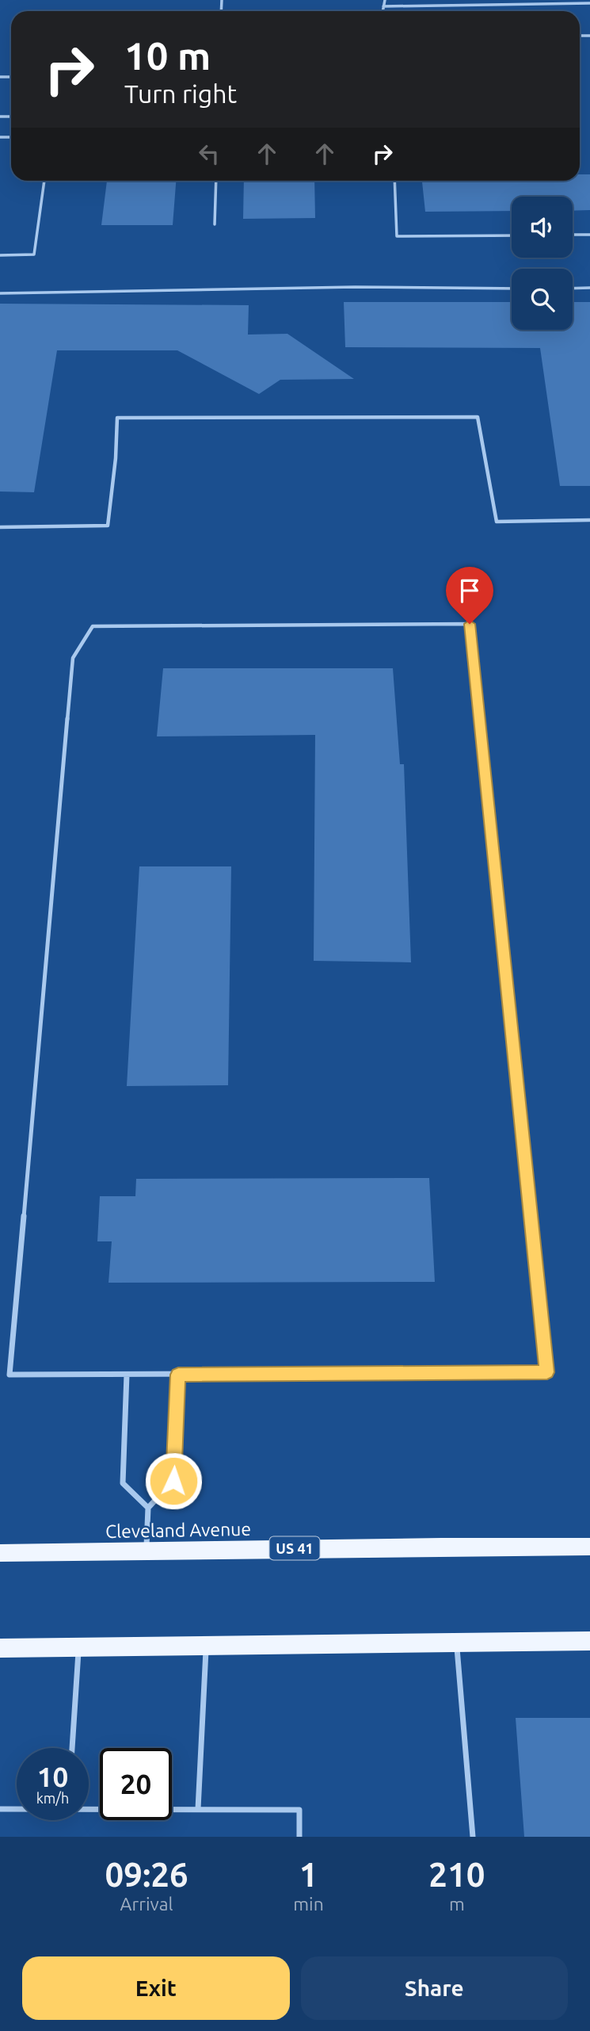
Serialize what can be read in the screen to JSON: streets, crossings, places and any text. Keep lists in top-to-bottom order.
{
  "streets": {
    "main road": ["Cleveland Avenue", "US 41"]
  },
  "page": {
    "turn": ["10 m", "Turn right"],
    "speed": "10 km/h",
    "limit": "20",
    "eta": [
      "09:26",
      "Arrival",
      "1",
      "min",
      "210",
      "m"
    ],
    "buttons": ["Exit", "Share"]
  }
}
